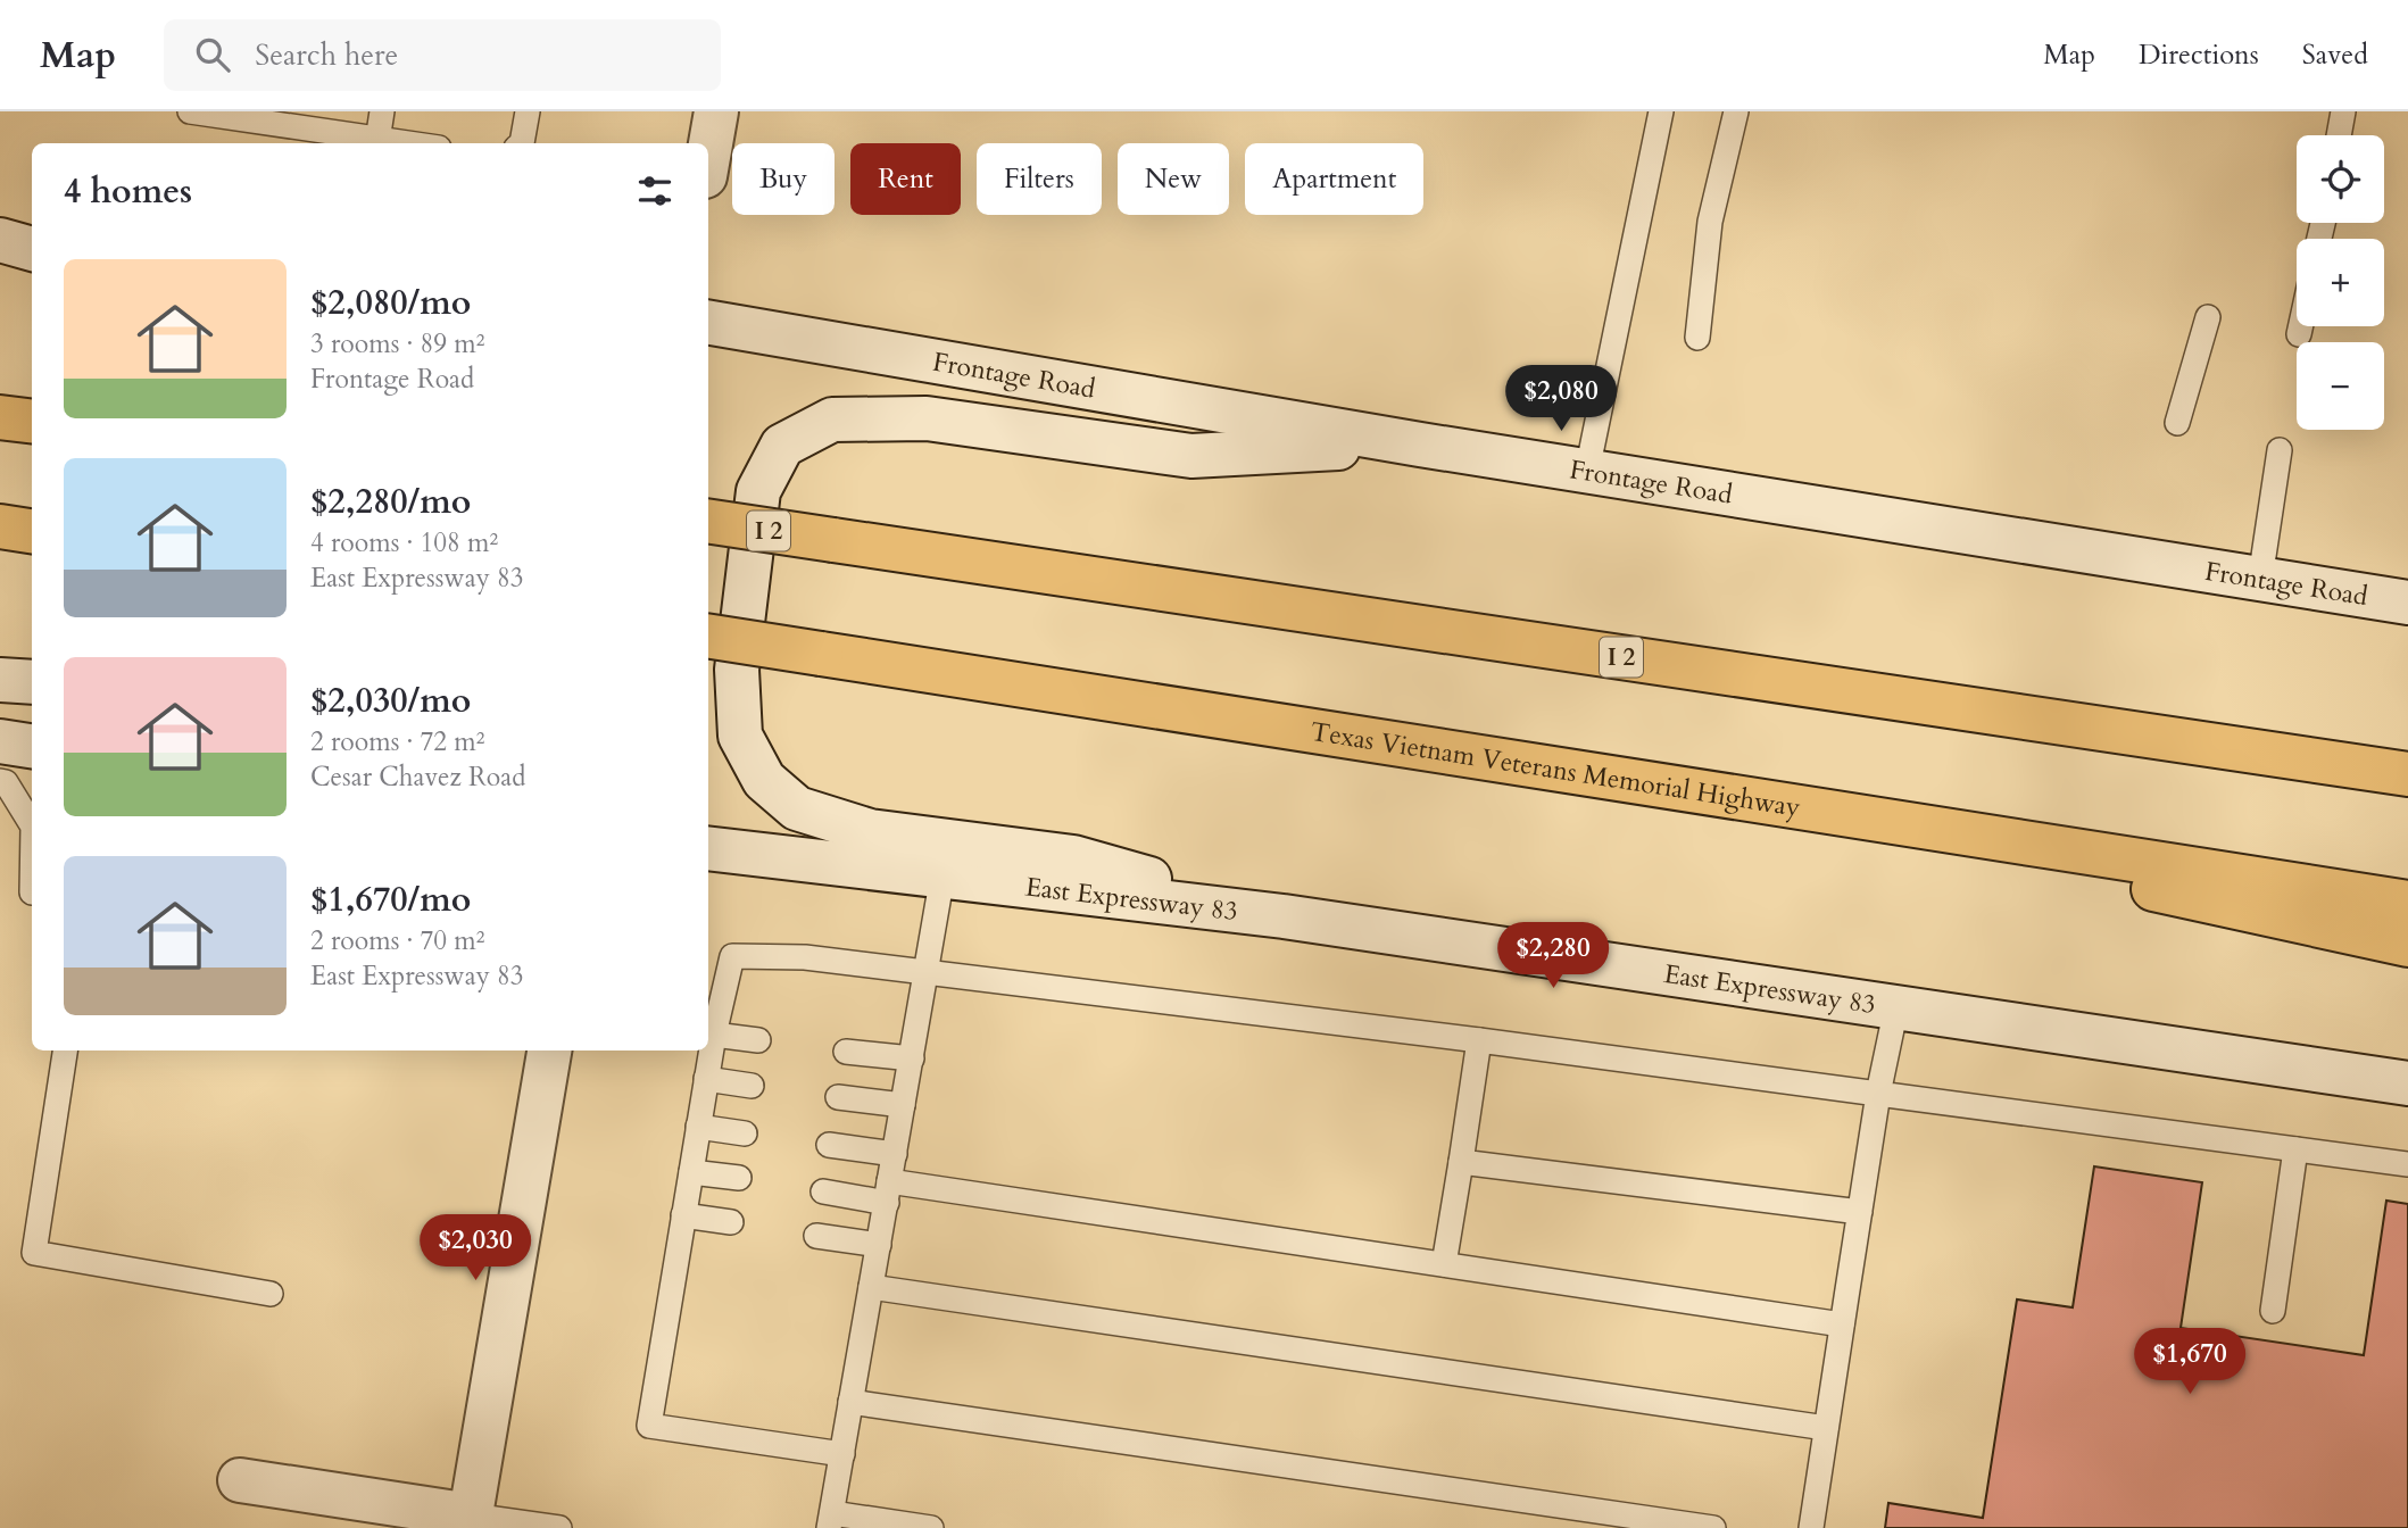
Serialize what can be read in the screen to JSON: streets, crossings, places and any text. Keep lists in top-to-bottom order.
{
  "streets": {
    "highway": ["I 2", "Texas Vietnam Veterans Memorial Highway"],
    "main road": ["Frontage Road", "East Expressway 83"]
  },
  "page": {
    "header": "Map",
    "search": "Search here",
    "nav": ["Map", "Directions", "Saved"],
    "map_buttons": ["+", "−"],
    "chip": [
      "Buy",
      "Rent",
      "Filters",
      "New",
      "Apartment"
    ],
    "heading": "4 homes",
    "list": [
      {
        "name": "$2,080/mo",
        "note": "3 rooms · 89 m² · Frontage Road"
      },
      {
        "name": "$2,280/mo",
        "note": "4 rooms · 108 m² · East Expressway 83"
      },
      {
        "name": "$2,030/mo",
        "note": "2 rooms · 72 m² · Cesar Chavez Road"
      },
      {
        "name": "$1,670/mo",
        "note": "2 rooms · 70 m² · East Expressway 83"
      }
    ],
    "price": [
      "$2,080",
      "$2,280",
      "$2,030",
      "$1,670"
    ]
  }
}
